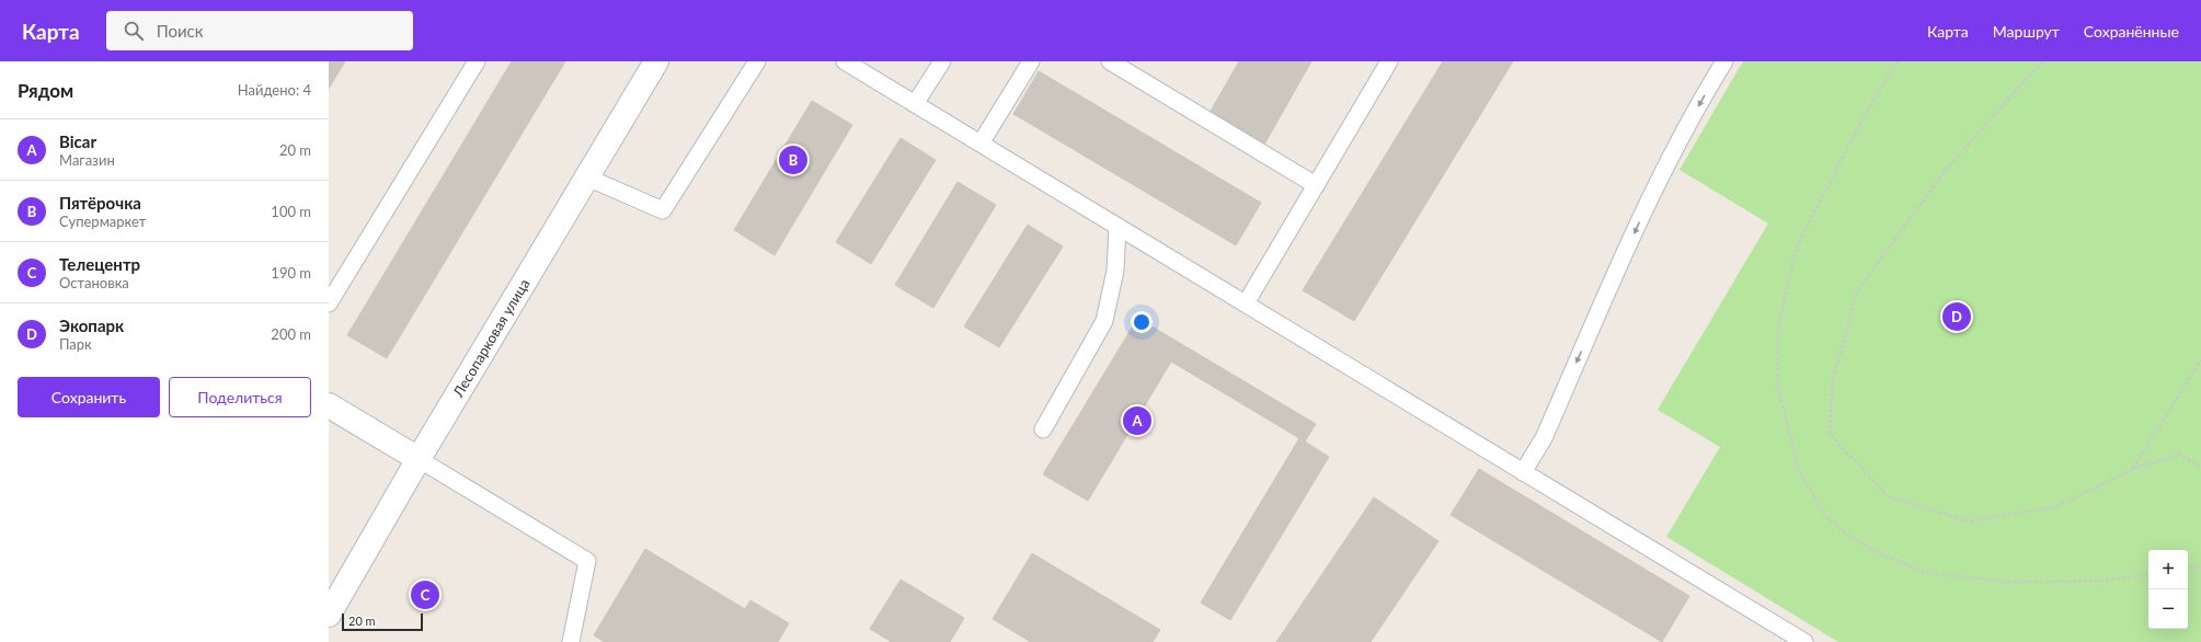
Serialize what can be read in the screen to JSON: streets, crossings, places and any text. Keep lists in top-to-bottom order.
{
  "streets": {
    "main road": ["Лесопарковая улица"]
  },
  "scale_bar": "20 m",
  "page": {
    "header": "Карта",
    "search": "Поиск",
    "nav": ["Карта", "Маршрут", "Сохранённые"],
    "heading": ["Рядом", "Найдено: 4"],
    "list": [
      {
        "mark": "A",
        "name": "Bicar",
        "note": "Магазин",
        "value": "20 m"
      },
      {
        "mark": "B",
        "name": "Пятёрочка",
        "note": "Супермаркет",
        "value": "100 m"
      },
      {
        "mark": "C",
        "name": "Телецентр",
        "note": "Остановка",
        "value": "190 m"
      },
      {
        "mark": "D",
        "name": "Экопарк",
        "note": "Парк",
        "value": "200 m"
      }
    ],
    "pins": [
      "B",
      "D",
      "A",
      "C"
    ],
    "buttons": ["Сохранить", "Поделиться"],
    "map_buttons": ["+", "−"],
    "scale": "20 m"
  }
}
